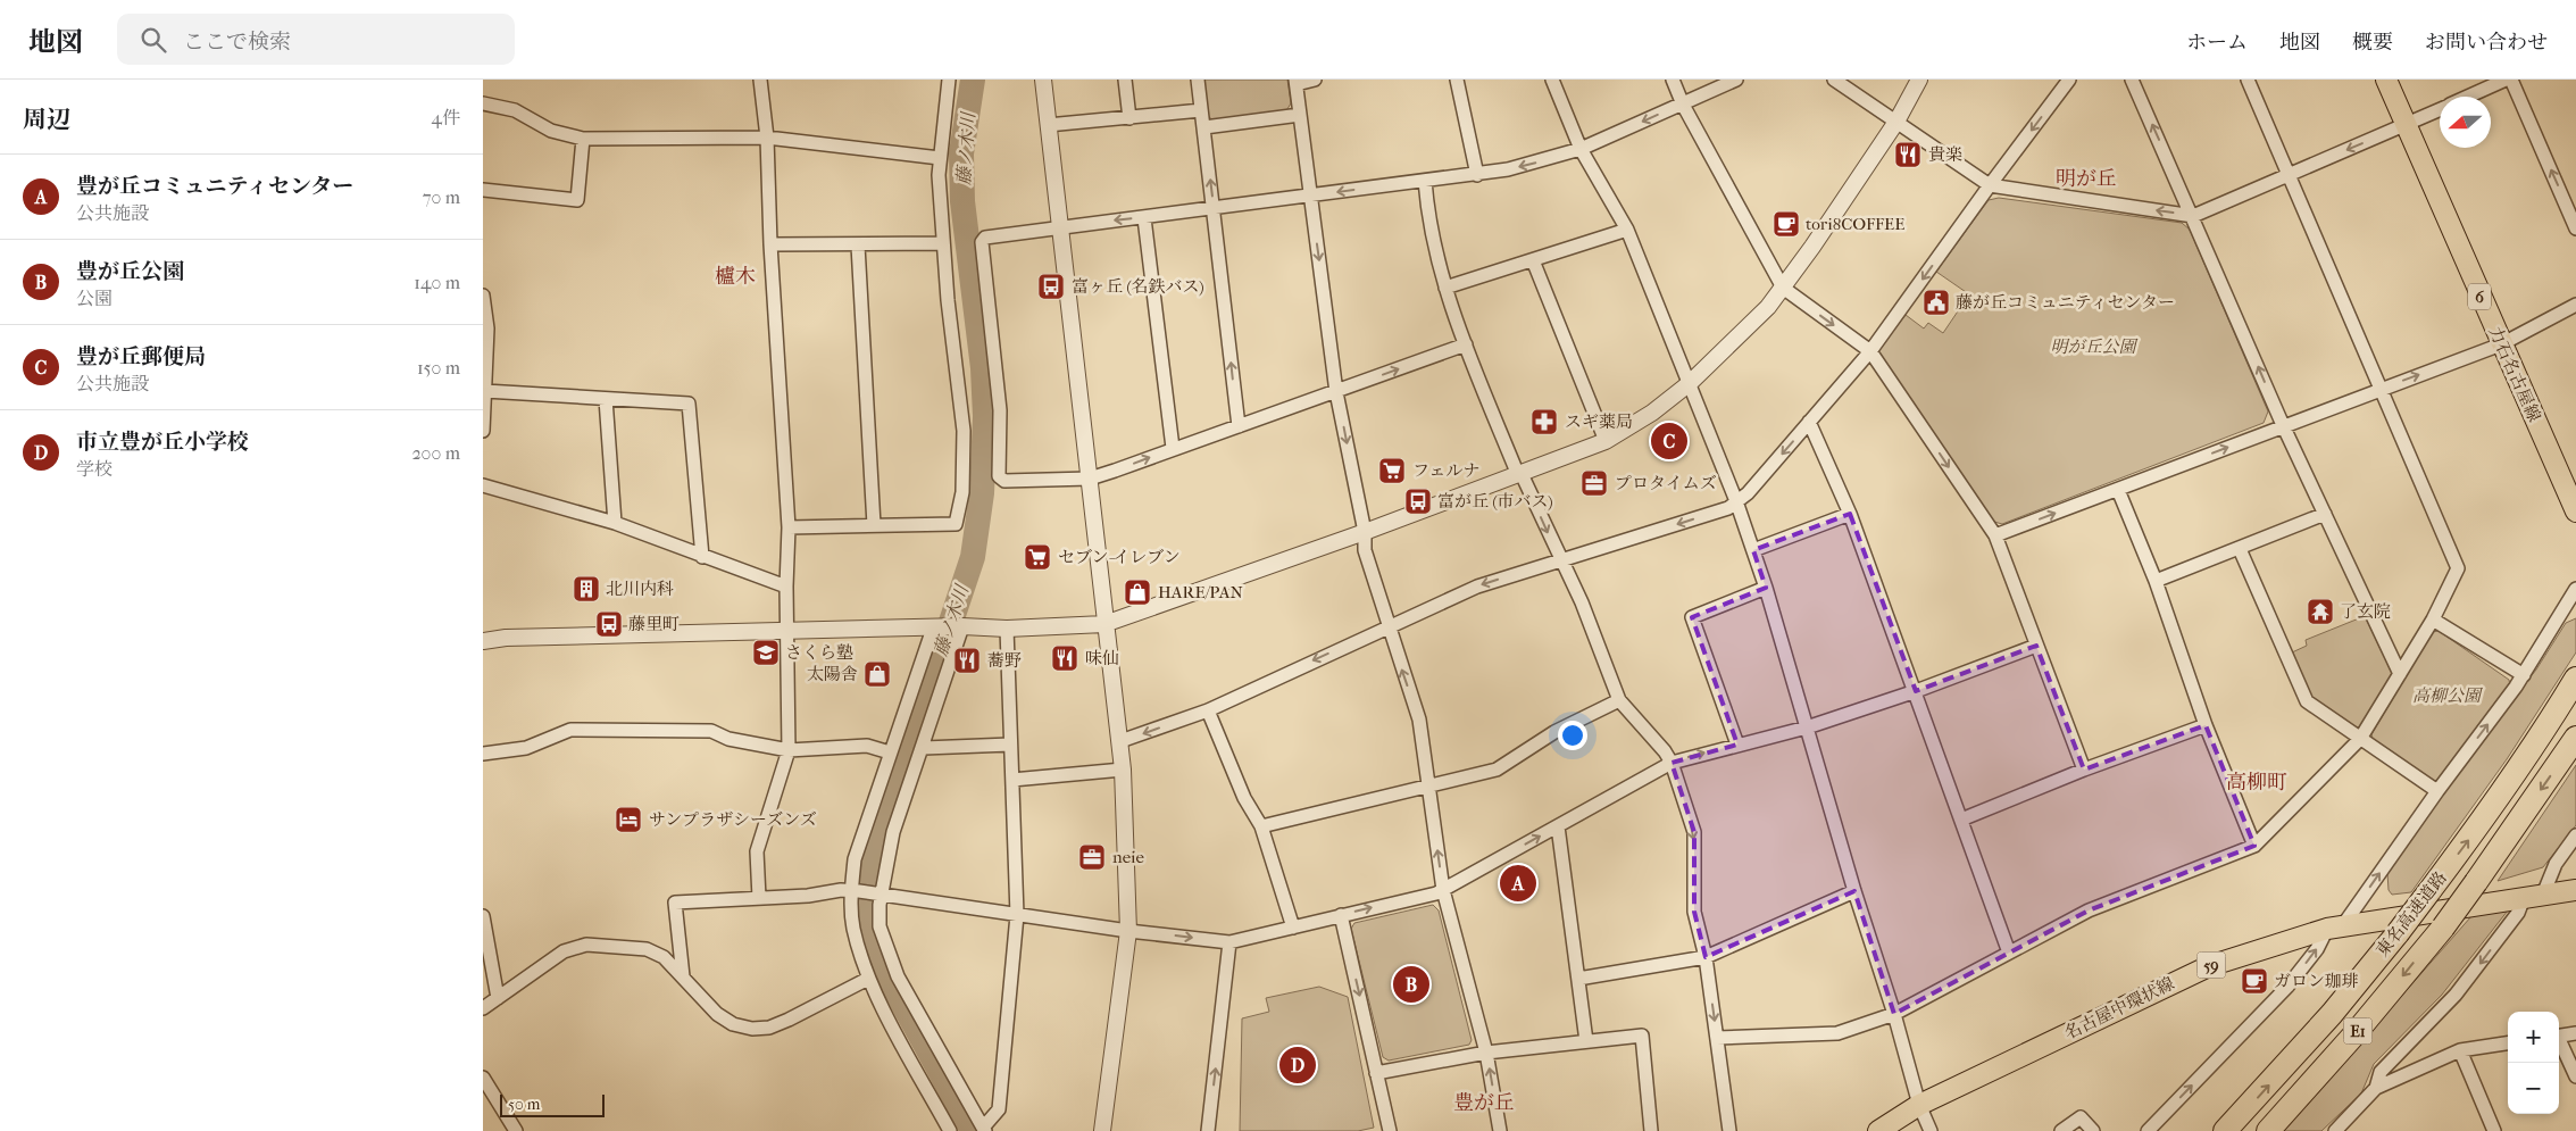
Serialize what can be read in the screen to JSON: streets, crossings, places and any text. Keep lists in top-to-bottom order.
{
  "streets": {
    "highway": ["東名高速道路", "E1"],
    "main road": [
      "6",
      "力石名古屋線",
      "59",
      "名古屋中環状線"
    ]
  },
  "districts": [
    "明が丘",
    "櫨木",
    "高柳町",
    "豊が丘"
  ],
  "water": ["藤ノ木川"],
  "parks": ["明が丘公園", "高柳公園"],
  "places": {
    "restaurant": ["貴楽", "味仙", "蕎野"],
    "cafe": ["tori8COFFEE", "ガロン珈琲"],
    "bus stop": ["富ヶ丘 (名鉄バス)", "富が丘 (市バス)", "藤里町"],
    "public building": ["藤が丘コミュニティセンター"],
    "pharmacy": ["スギ薬局"],
    "supermarket": ["フェルナ", "セブン-イレブン"],
    "office": ["プロタイムズ", "neie"],
    "building": ["北川内科"],
    "shop": ["HARE/PAN", "太陽舎"],
    "temple": ["了玄院"],
    "school or university": ["さくら塾"],
    "hotel": ["サンプラザシーズンズ"]
  },
  "scale_bar": "50 m",
  "north": "left",
  "page": {
    "header": "地図",
    "search": "ここで検索",
    "nav": [
      "ホーム",
      "地図",
      "概要",
      "お問い合わせ"
    ],
    "heading": ["周辺", "4件"],
    "list": [
      {
        "mark": "A",
        "name": "豊が丘コミュニティセンター",
        "note": "公共施設",
        "value": "70 m"
      },
      {
        "mark": "B",
        "name": "豊が丘公園",
        "note": "公園",
        "value": "140 m"
      },
      {
        "mark": "C",
        "name": "豊が丘郵便局",
        "note": "公共施設",
        "value": "150 m"
      },
      {
        "mark": "D",
        "name": "市立豊が丘小学校",
        "note": "学校",
        "value": "200 m"
      }
    ],
    "pins": [
      "C",
      "A",
      "B",
      "D"
    ],
    "map_buttons": ["+", "−"],
    "scale": "50 m"
  }
}
